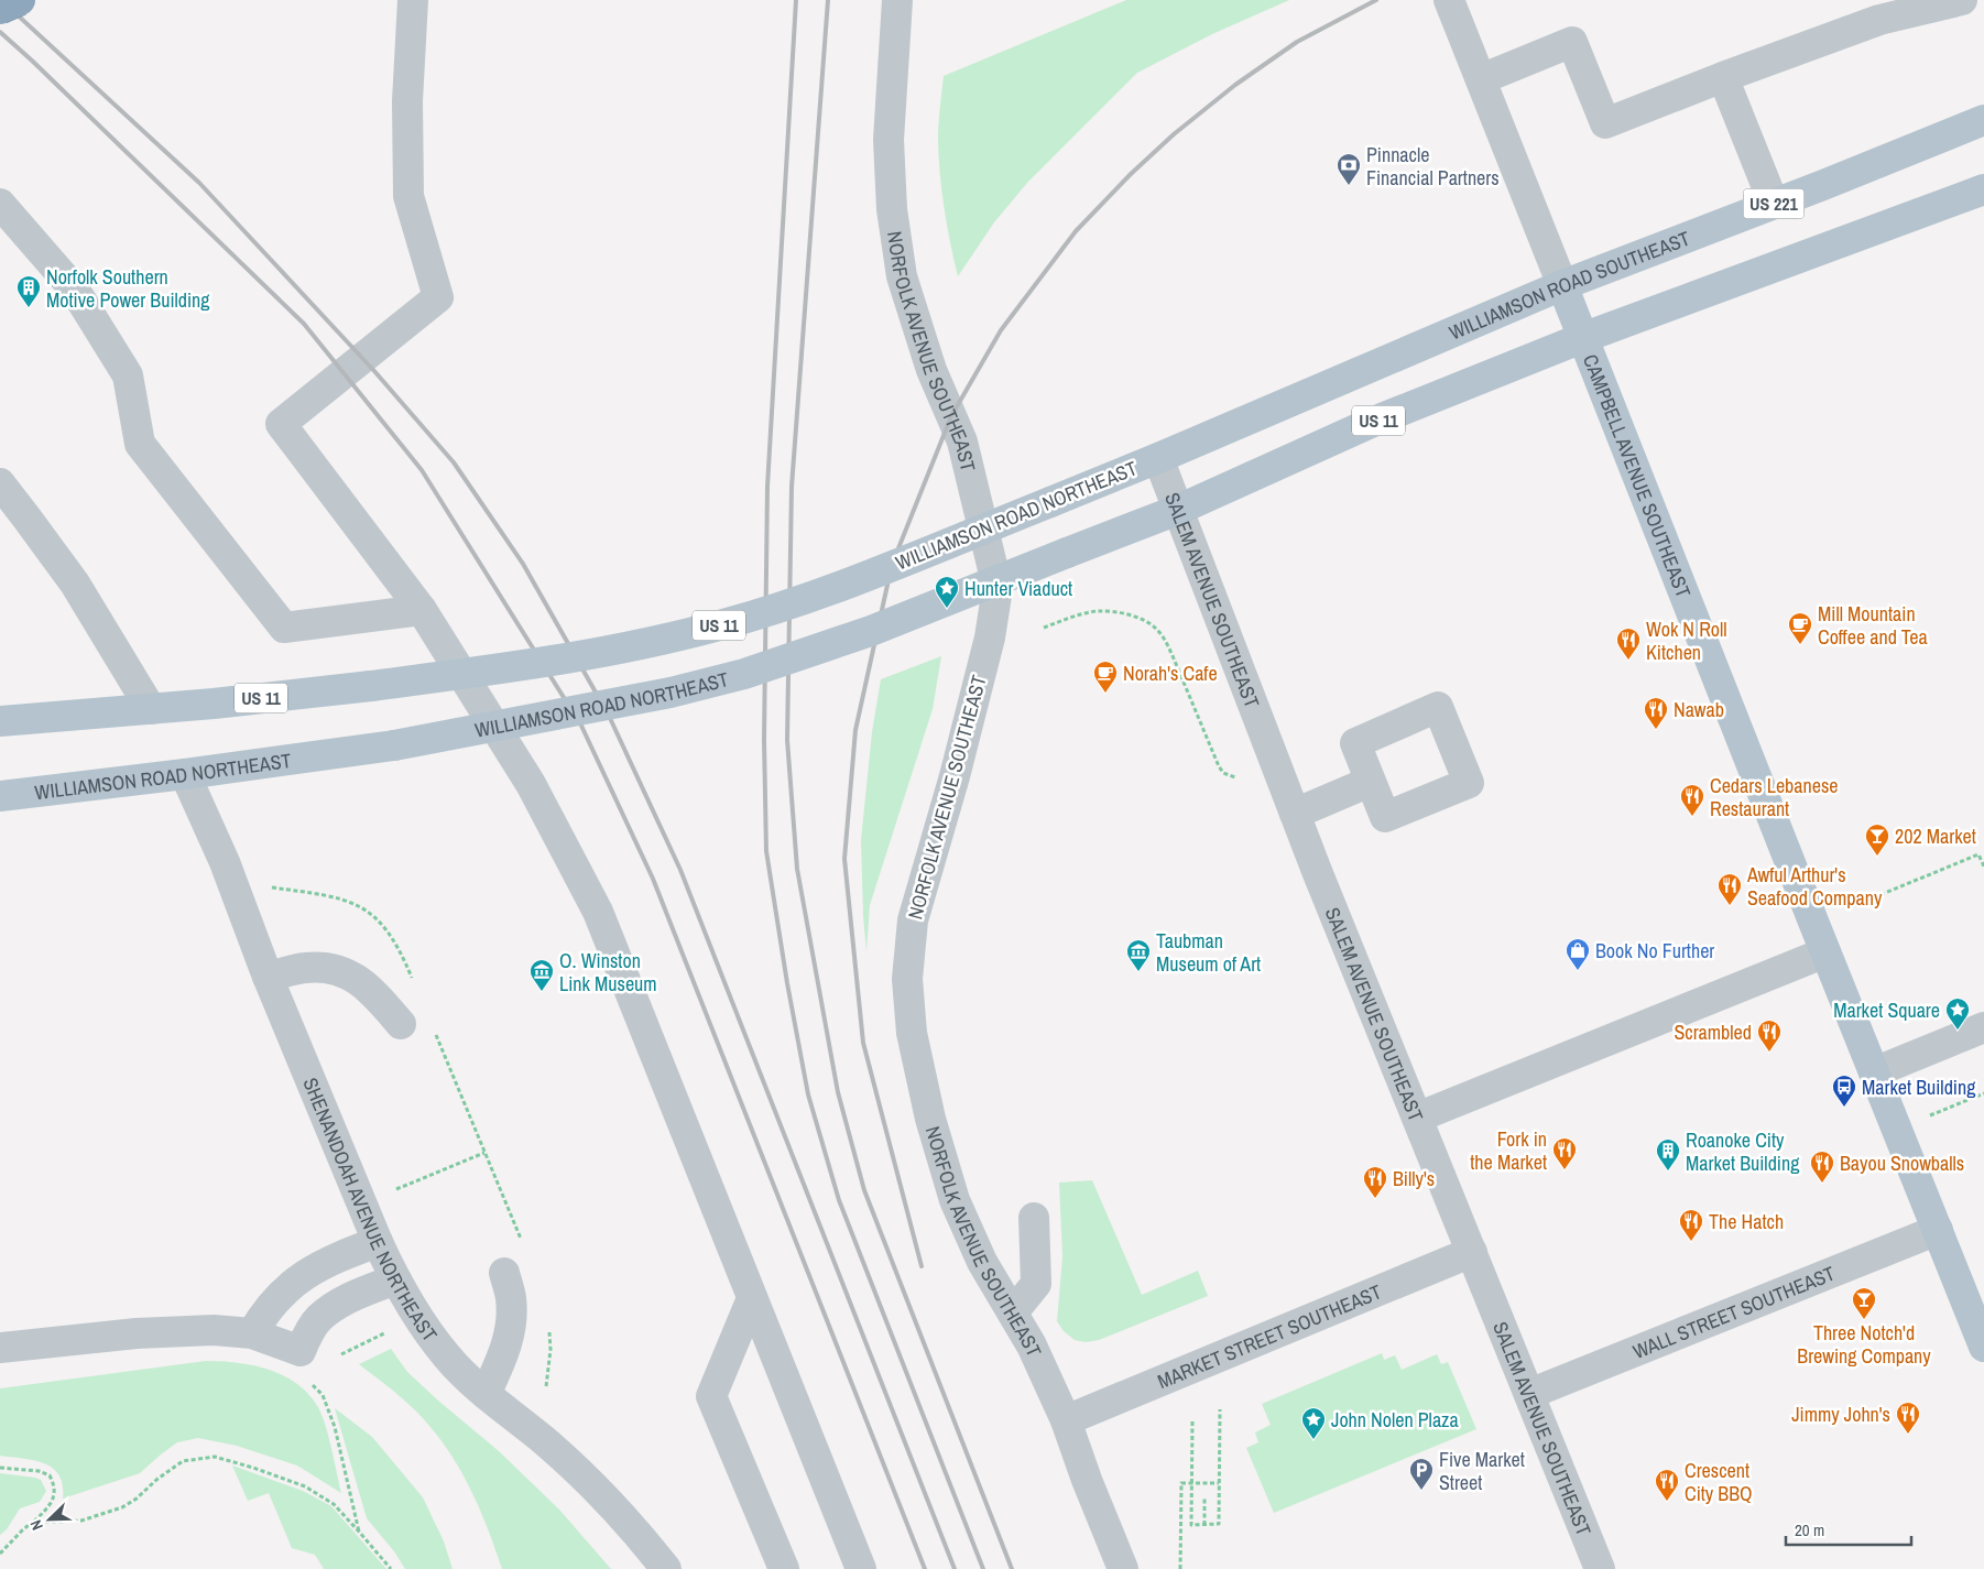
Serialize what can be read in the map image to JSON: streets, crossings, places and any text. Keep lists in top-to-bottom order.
{
  "streets": {
    "main road": [
      "US 221",
      "WILLIAMSON ROAD SOUTHEAST",
      "US 11",
      "CAMPBELL AVENUE SOUTHEAST",
      "WILLIAMSON ROAD NORTHEAST"
    ],
    "street": [
      "NORFOLK AVENUE SOUTHEAST",
      "SALEM AVENUE SOUTHEAST",
      "SHENANDOAH AVENUE NORTHEAST",
      "WALL STREET SOUTHEAST",
      "MARKET STREET SOUTHEAST"
    ]
  },
  "crossings": [
    ["WILLIAMSON ROAD SOUTHEAST", "CAMPBELL AVENUE SOUTHEAST"],
    ["WILLIAMSON ROAD SOUTHEAST", "WILLIAMSON ROAD NORTHEAST"],
    ["WILLIAMSON ROAD SOUTHEAST", "SALEM AVENUE SOUTHEAST"],
    ["NORFOLK AVENUE SOUTHEAST", "MARKET STREET SOUTHEAST"],
    ["US 11", "CAMPBELL AVENUE SOUTHEAST"],
    ["US 11", "WILLIAMSON ROAD NORTHEAST"],
    ["US 11", "SALEM AVENUE SOUTHEAST"],
    ["CAMPBELL AVENUE SOUTHEAST", "WALL STREET SOUTHEAST"],
    ["WILLIAMSON ROAD NORTHEAST", "SALEM AVENUE SOUTHEAST"],
    ["WILLIAMSON ROAD NORTHEAST", "SHENANDOAH AVENUE NORTHEAST"],
    ["SALEM AVENUE SOUTHEAST", "WALL STREET SOUTHEAST"],
    ["SALEM AVENUE SOUTHEAST", "MARKET STREET SOUTHEAST"]
  ],
  "places": {
    "bank": ["Pinnacle Financial Partners"],
    "building": ["Norfolk Southern Motive Power Building", "Roanoke City Market Building"],
    "place": ["Hunter Viaduct", "Market Square", "John Nolen Plaza"],
    "cafe": ["Mill Mountain Coffee and Tea", "Norah's Cafe"],
    "restaurant": [
      "Wok N Roll Kitchen",
      "Nawab",
      "Cedars Lebanese Restaurant",
      "Awful Arthur's Seafood Company",
      "Scrambled",
      "Fork in the Market",
      "Bayou Snowballs",
      "Billy's",
      "The Hatch",
      "Jimmy John's",
      "Crescent City BBQ"
    ],
    "bar": ["202 Market", "Three Notch'd Brewing Company"],
    "shop": ["Book No Further"],
    "museum": ["Taubman Museum of Art", "O. Winston Link Museum"],
    "bus stop": ["Market Building"],
    "parking": ["Five Market Street"]
  },
  "scale_bar": "20 m",
  "north": "bottom left"
}
